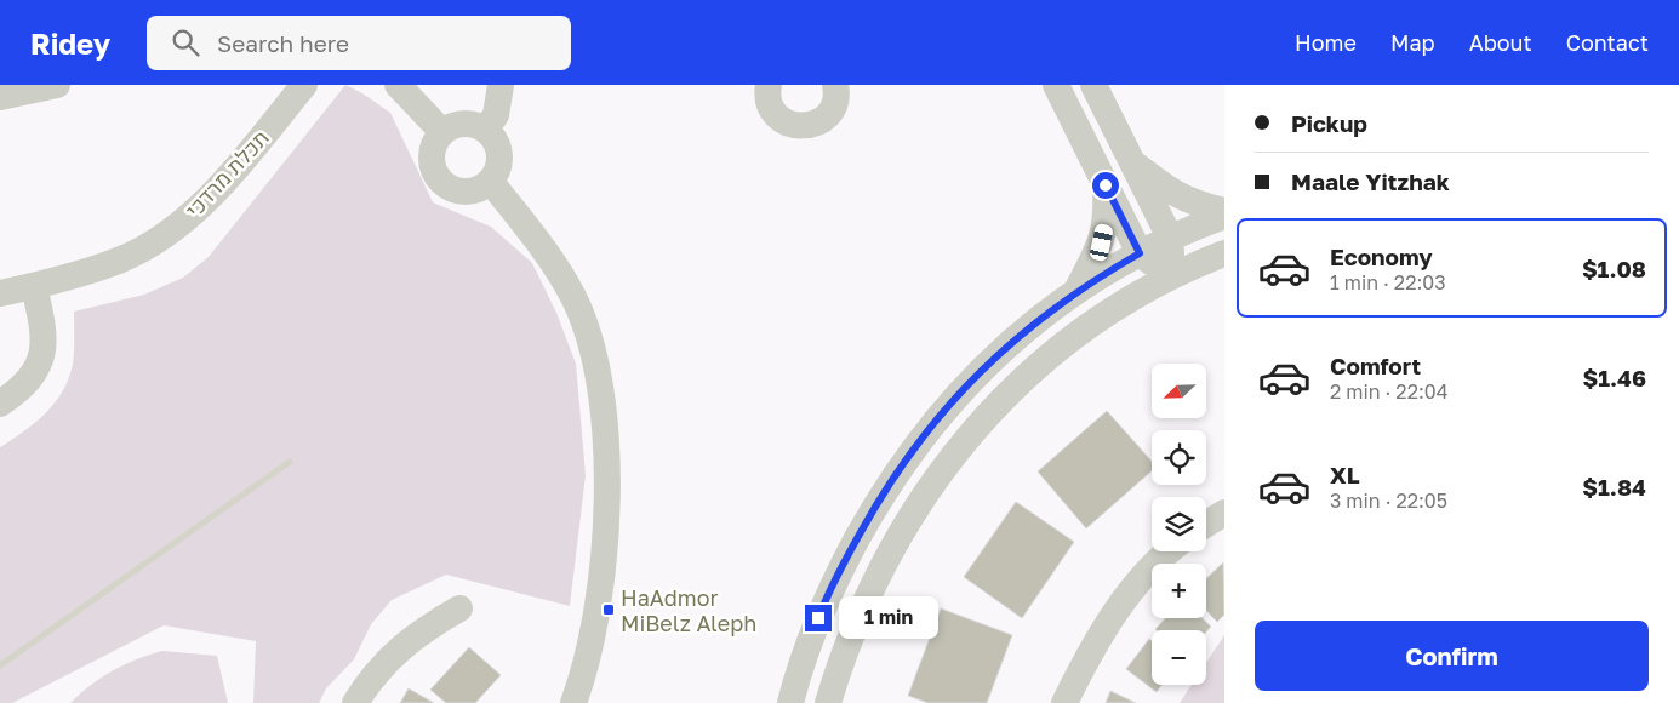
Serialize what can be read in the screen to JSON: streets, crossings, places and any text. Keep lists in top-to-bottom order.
{
  "streets": {
    "street": ["תכלת מרדכי"]
  },
  "places": {
    "transit": ["HaAdmor MiBelz Aleph"]
  },
  "north": "bottom left",
  "page": {
    "header": "Ridey",
    "search": "Search here",
    "nav": [
      "Home",
      "Map",
      "About",
      "Contact"
    ],
    "banner": ["Pickup", "Maale Yitzhak"],
    "list": [
      {
        "name": "Economy",
        "note": "1 min · 22:03",
        "value": "$1.08"
      },
      {
        "name": "Comfort",
        "note": "2 min · 22:04",
        "value": "$1.46"
      },
      {
        "name": "XL",
        "note": "3 min · 22:05",
        "value": "$1.84"
      }
    ],
    "map_buttons": ["+", "−"],
    "bubble": "1 min",
    "buttons": "Confirm"
  }
}
